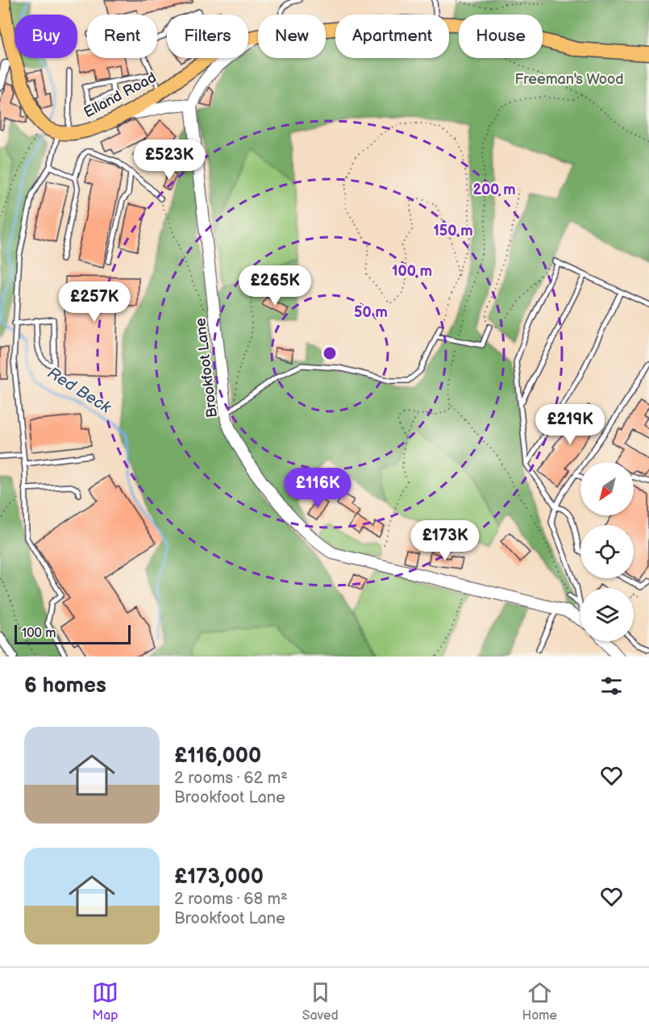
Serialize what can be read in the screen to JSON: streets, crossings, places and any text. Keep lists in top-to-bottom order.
{
  "streets": {
    "main road": ["Elland Road"],
    "street": ["Brookfoot Lane"]
  },
  "crossings": [
    ["Elland Road", "Brookfoot Lane"]
  ],
  "water": ["Red Beck"],
  "parks": ["Freeman's Wood"],
  "scale_bar": "100 m",
  "north": "bottom left",
  "page": {
    "chip": [
      "Buy",
      "Rent",
      "Filters",
      "New",
      "Apartment",
      "House"
    ],
    "price": [
      "£523K",
      "£265K",
      "£257K",
      "£219K",
      "£116K",
      "£173K"
    ],
    "scale": "100 m",
    "heading": "6 homes",
    "list": [
      {
        "name": "£116,000",
        "note": "2 rooms · 62 m² · Brookfoot Lane"
      },
      {
        "name": "£173,000",
        "note": "2 rooms · 68 m² · Brookfoot Lane"
      }
    ],
    "tabs": ["Map", "Saved", "Home"]
  },
  "rings": [
    "200 m",
    "150 m",
    "100 m",
    "50 m"
  ]
}
